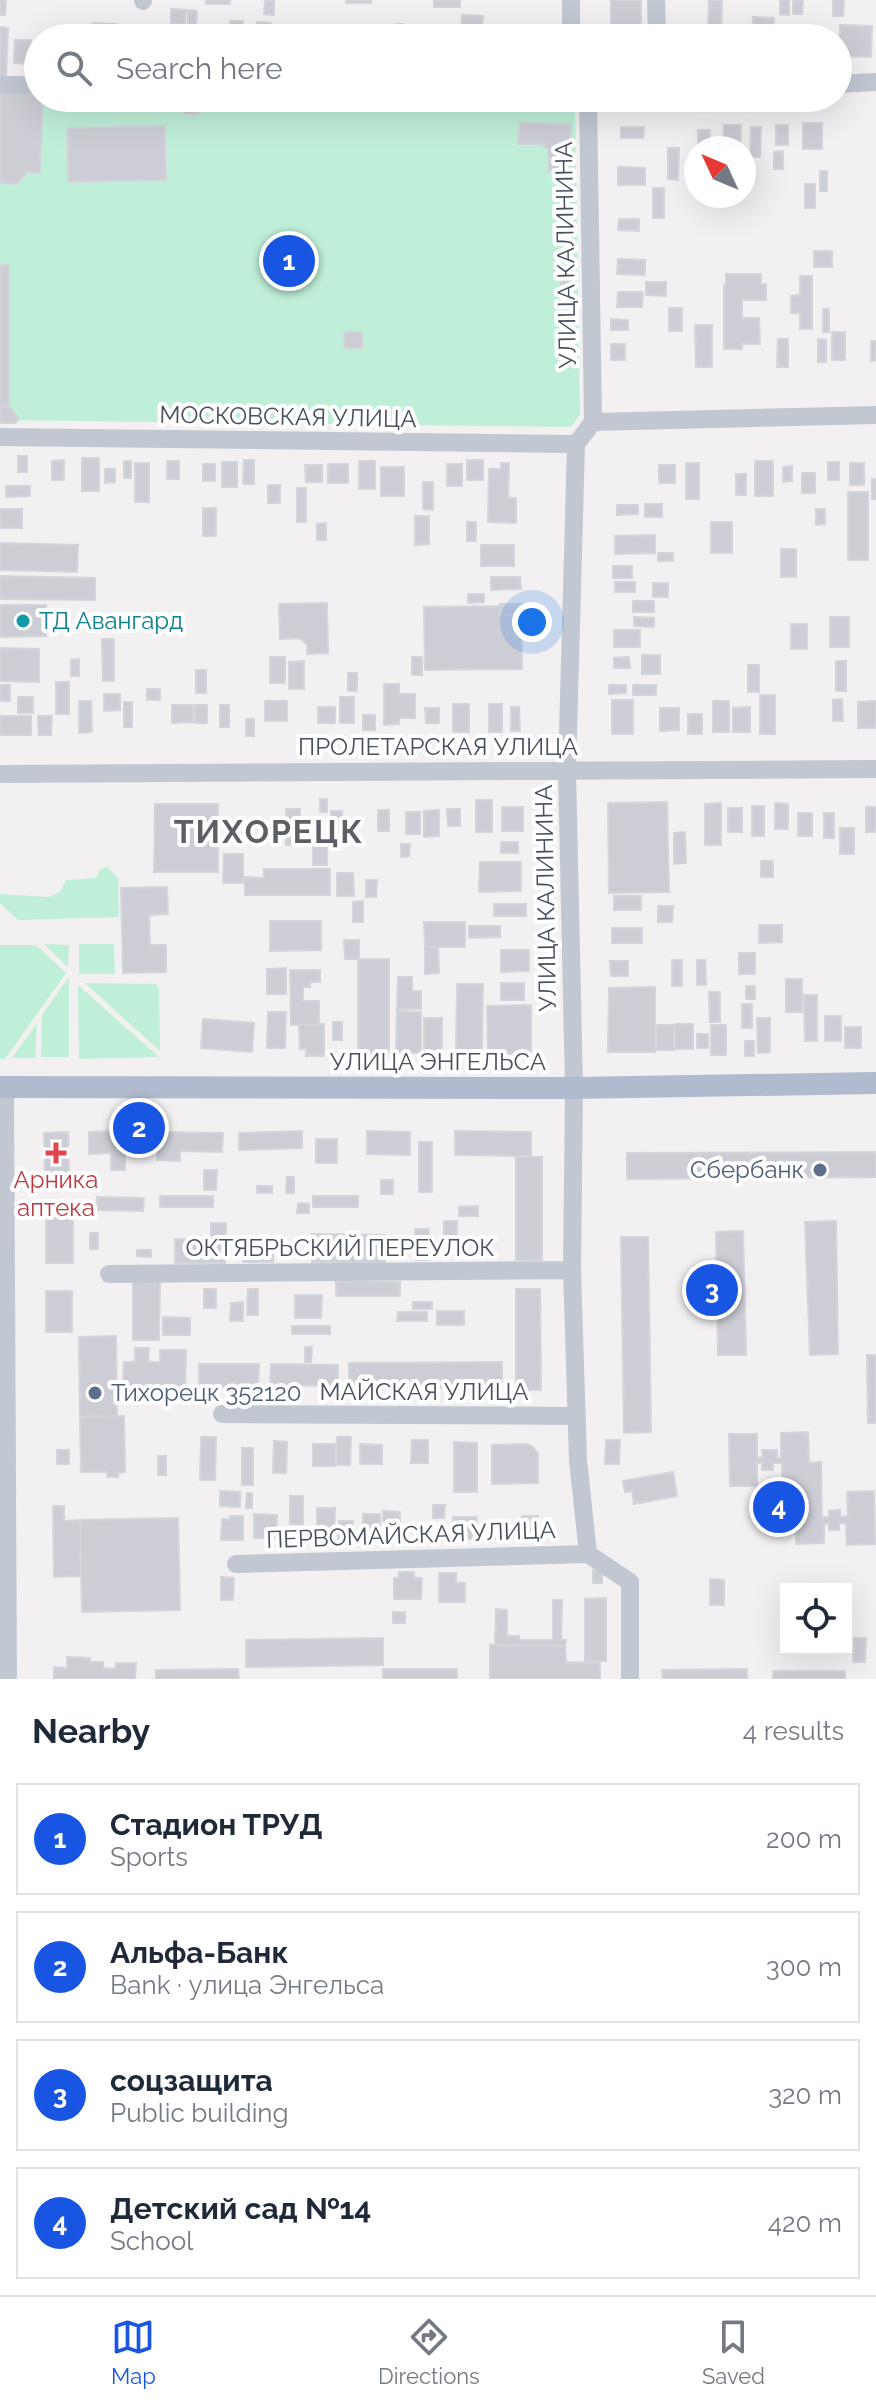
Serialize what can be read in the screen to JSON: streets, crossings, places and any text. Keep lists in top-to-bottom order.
{
  "streets": {
    "main road": ["УЛИЦА ЭНГЕЛЬСА"],
    "street": [
      "УЛИЦА КАЛИНИНА",
      "МОСКОВСКАЯ УЛИЦА",
      "ПРОЛЕТАРСКАЯ УЛИЦА",
      "ОКТЯБРЬСКИЙ ПЕРЕУЛОК",
      "МАЙСКАЯ УЛИЦА",
      "ПЕРВОМАЙСКАЯ УЛИЦА"
    ]
  },
  "crossings": [
    ["УЛИЦА КАЛИНИНА", "МОСКОВСКАЯ УЛИЦА"],
    ["УЛИЦА КАЛИНИНА", "ПРОЛЕТАРСКАЯ УЛИЦА"],
    ["УЛИЦА КАЛИНИНА", "УЛИЦА ЭНГЕЛЬСА"],
    ["УЛИЦА КАЛИНИНА", "ОКТЯБРЬСКИЙ ПЕРЕУЛОК"],
    ["УЛИЦА КАЛИНИНА", "МАЙСКАЯ УЛИЦА"],
    ["УЛИЦА КАЛИНИНА", "ПЕРВОМАЙСКАЯ УЛИЦА"]
  ],
  "districts": ["ТИХОРЕЦК"],
  "places": {
    "other": ["ТД Авангард", "Сбербанк", "Тихорецк 352120"],
    "health": ["Арника аптека"]
  },
  "north": "top left",
  "page": {
    "search": "Search here",
    "pins": [
      "1",
      "2",
      "3",
      "4"
    ],
    "heading": ["Nearby", "4 results"],
    "list": [
      {
        "mark": "1",
        "name": "Стадион ТРУД",
        "note": "Sports",
        "value": "200 m"
      },
      {
        "mark": "2",
        "name": "Альфа-Банк",
        "note": "Bank · улица Энгельса",
        "value": "300 m"
      },
      {
        "mark": "3",
        "name": "соцзащита",
        "note": "Public building",
        "value": "320 m"
      },
      {
        "mark": "4",
        "name": "Детский сад №14",
        "note": "School",
        "value": "420 m"
      }
    ],
    "nav": ["Map", "Directions", "Saved"]
  }
}
